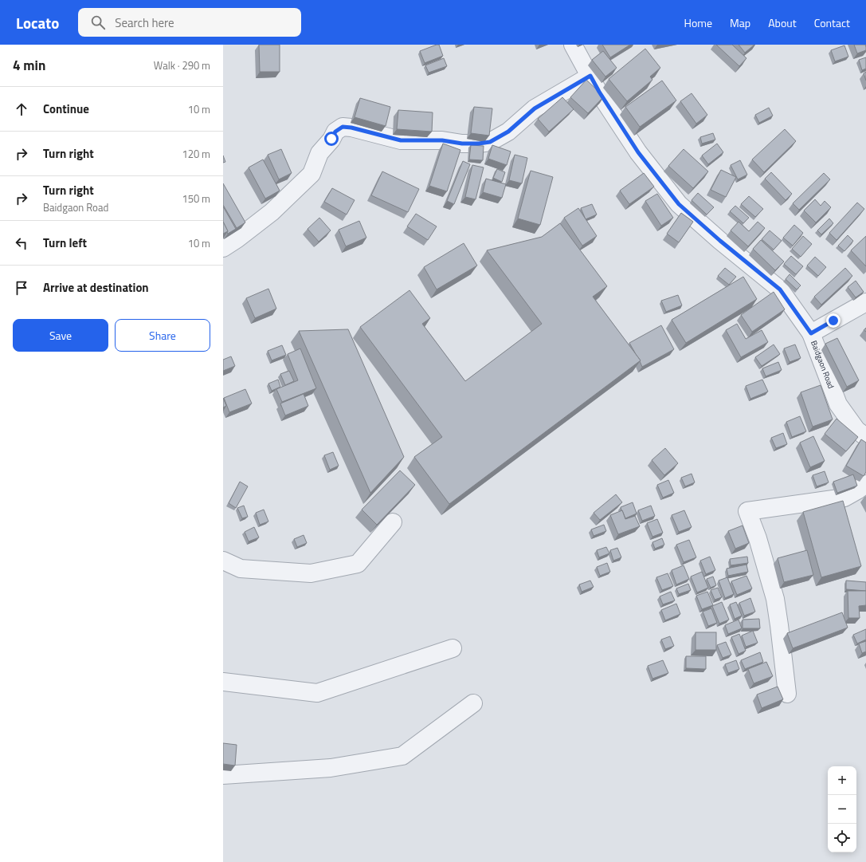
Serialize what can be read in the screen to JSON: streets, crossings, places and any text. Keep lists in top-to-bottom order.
{
  "streets": {
    "street": ["Baidgaon Road"]
  },
  "page": {
    "header": "Locato",
    "search": "Search here",
    "nav": [
      "Home",
      "Map",
      "About",
      "Contact"
    ],
    "heading": ["4 min", "Walk · 290 m"],
    "list": [
      ["Continue", "10 m"],
      ["Turn right", "120 m"],
      ["Turn right", "Baidgaon Road", "150 m"],
      ["Turn left", "10 m"],
      "Arrive at destination"
    ],
    "buttons": ["Save", "Share"],
    "map_buttons": ["+", "−"]
  }
}
